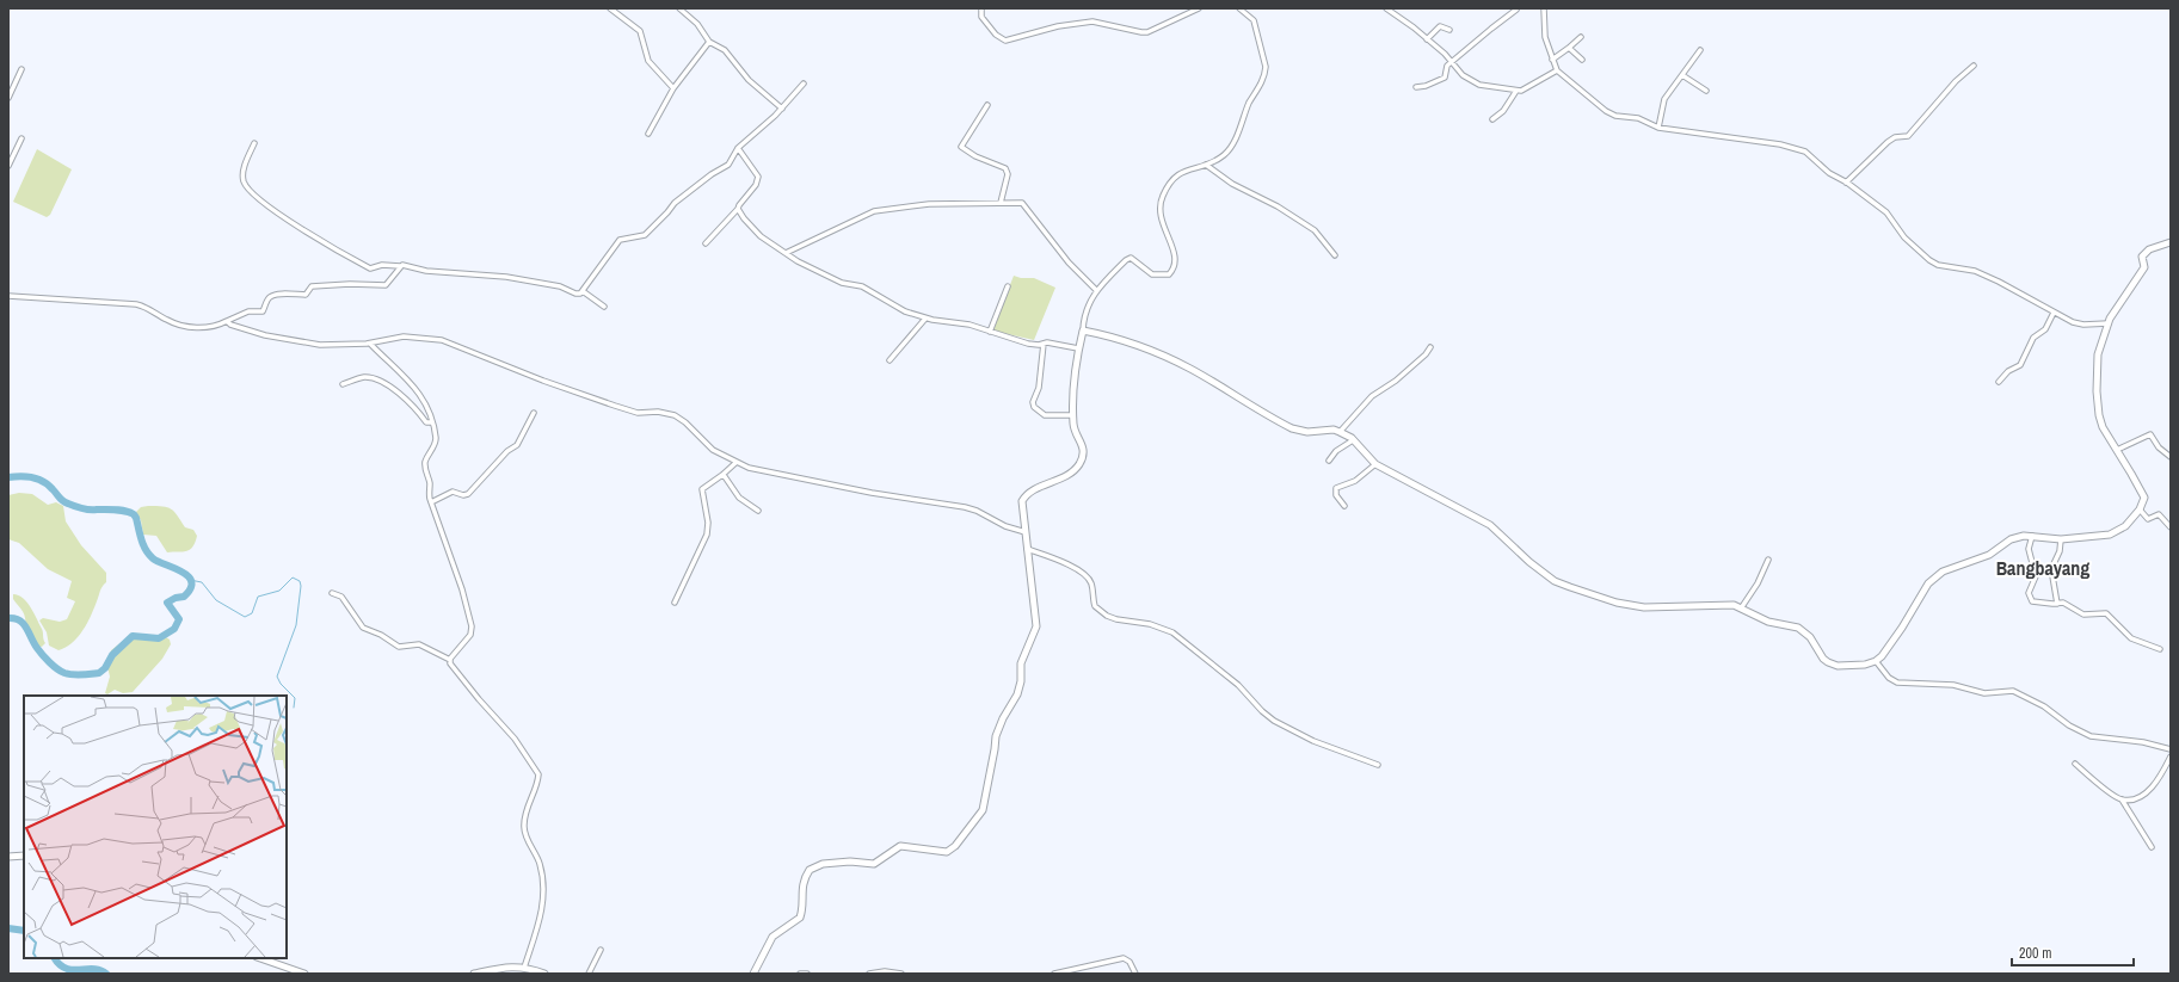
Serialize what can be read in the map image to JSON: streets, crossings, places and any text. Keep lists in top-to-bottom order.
{
  "districts": ["Bangbayang"],
  "scale_bar": "200 m"
}
